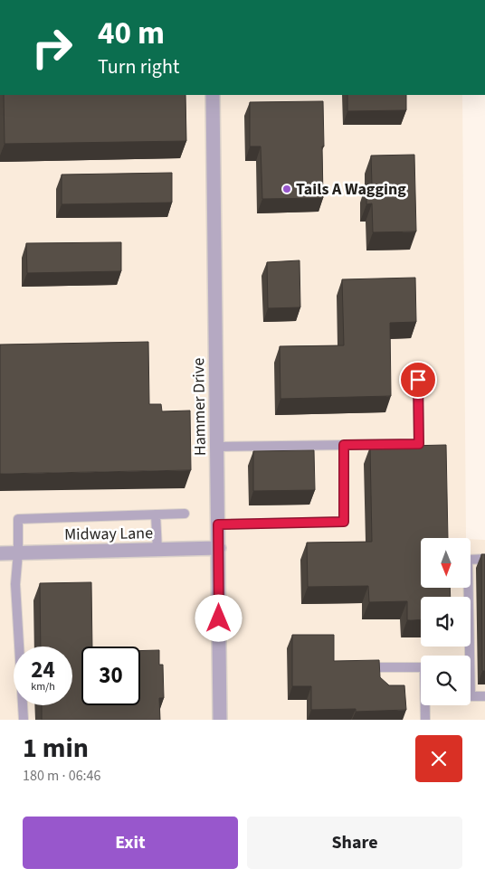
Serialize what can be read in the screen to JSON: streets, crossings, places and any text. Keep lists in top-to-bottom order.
{
  "streets": {
    "street": ["Hammer Drive", "Midway Lane"]
  },
  "crossings": [
    ["Hammer Drive", "Midway Lane"]
  ],
  "places": ["Tails A Wagging"],
  "north": "bottom",
  "page": {
    "turn": ["40 m", "Turn right"],
    "speed": "24 km/h",
    "limit": "30",
    "heading": ["1 min", "180 m · 06:46"],
    "buttons": ["Exit", "Share"]
  }
}
